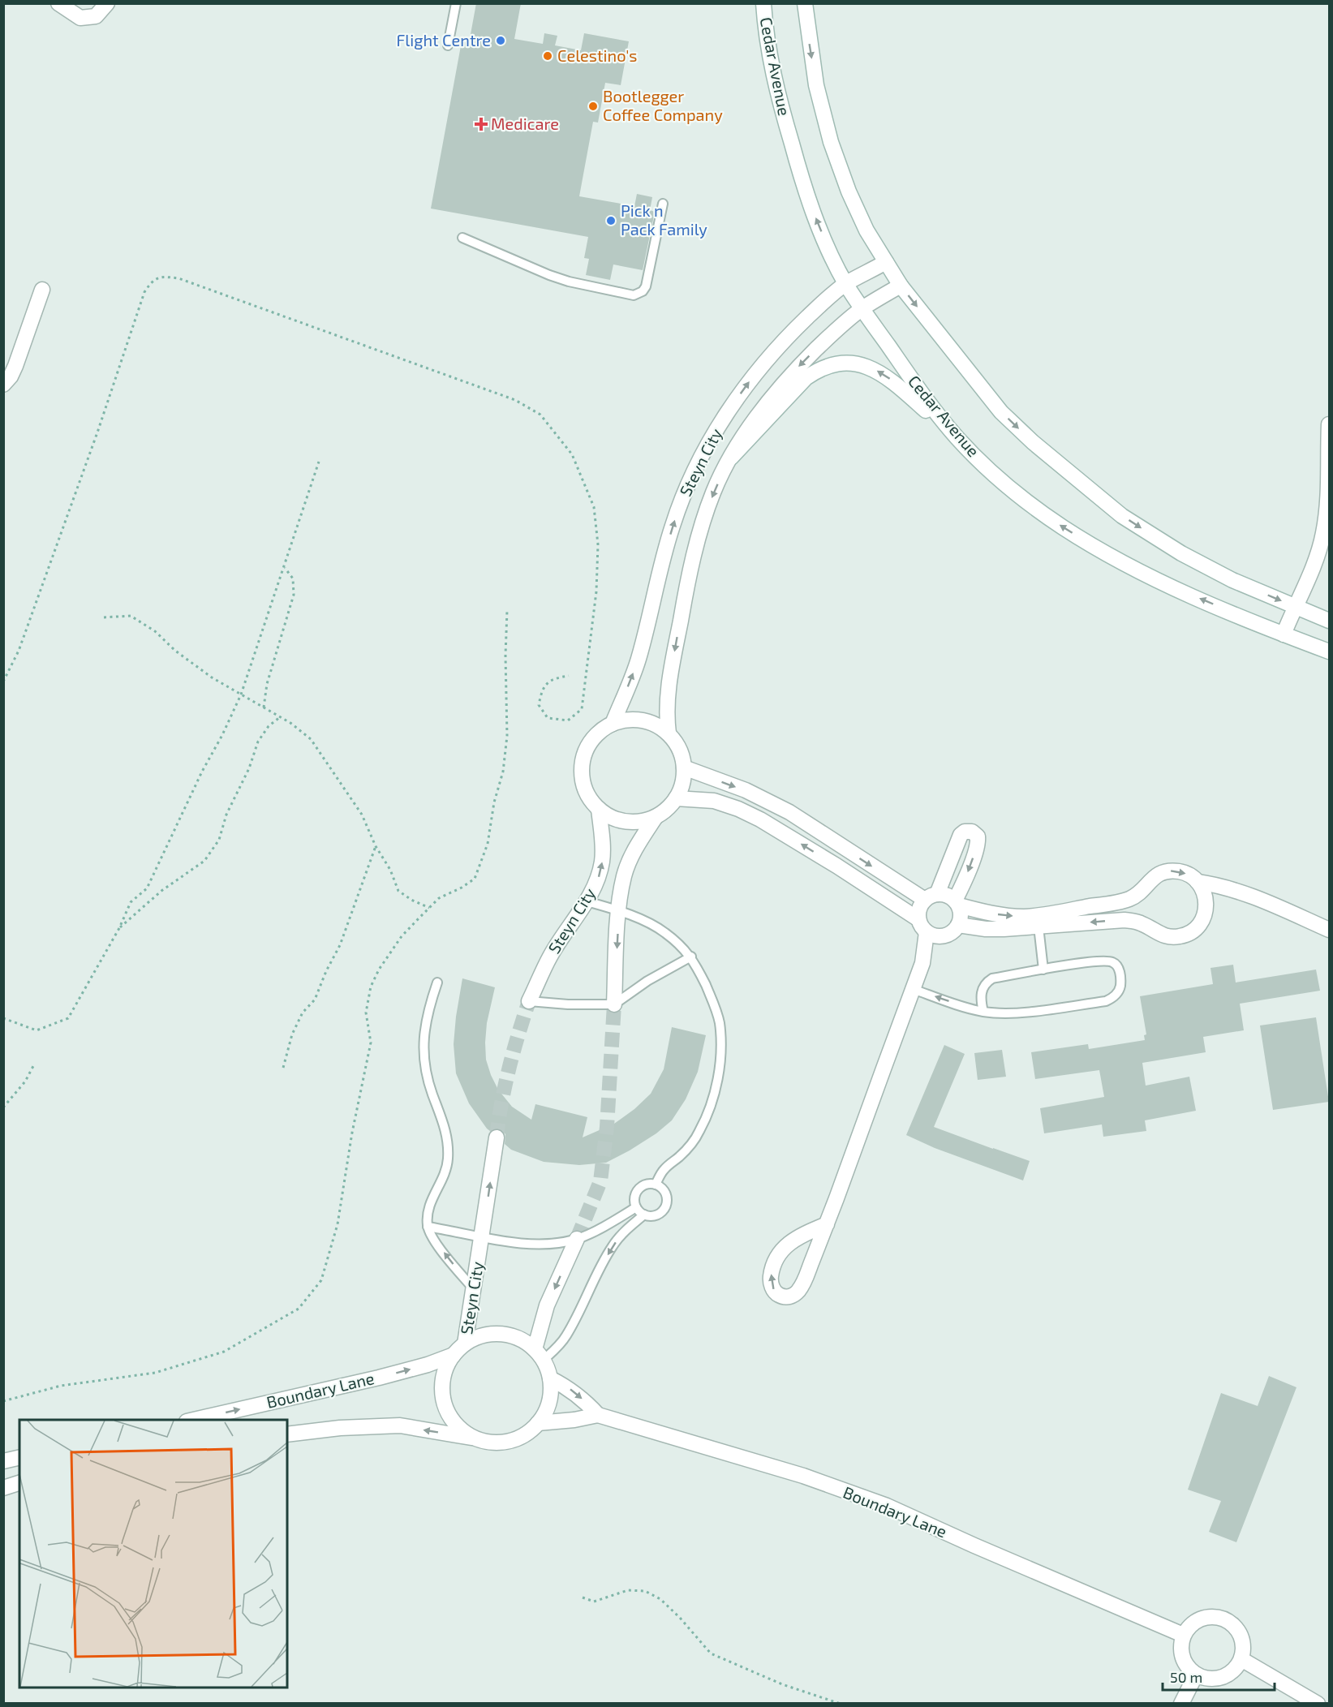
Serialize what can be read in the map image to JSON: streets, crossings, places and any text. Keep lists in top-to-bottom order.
{
  "streets": {
    "street": ["Cedar Avenue", "Steyn City", "Boundary Lane"]
  },
  "crossings": [
    ["Cedar Avenue", "Steyn City"],
    ["Steyn City", "Boundary Lane"]
  ],
  "places": {
    "other": [
      "Flight Centre",
      "Celestino's",
      "Bootlegger Coffee Company",
      "Pick n Pack Family"
    ],
    "health": ["Medicare"]
  },
  "scale_bar": "50 m"
}
